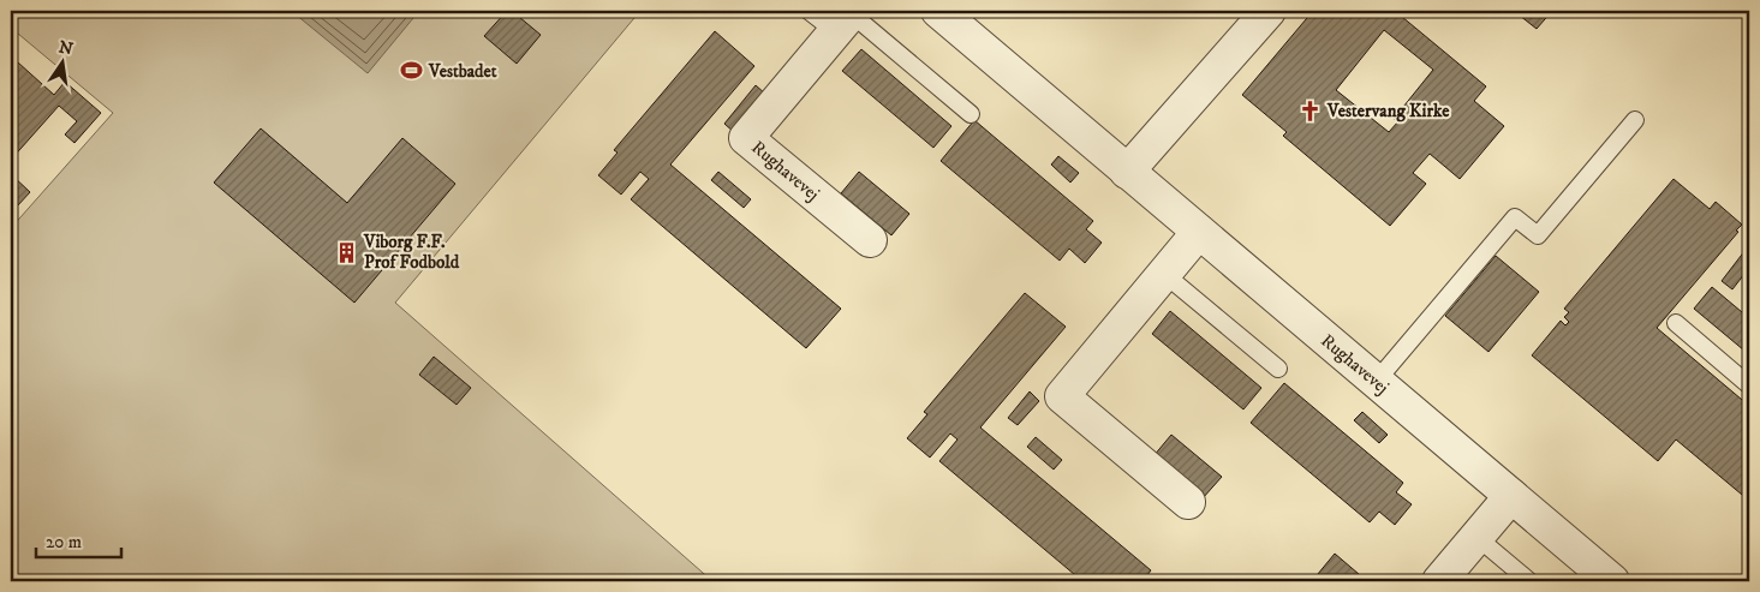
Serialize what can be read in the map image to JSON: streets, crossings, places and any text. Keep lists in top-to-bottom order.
{
  "streets": {
    "street": ["Rughavevej"]
  },
  "places": {
    "sports": ["Vestbadet"],
    "church": ["Vestervang Kirke"],
    "building": ["Viborg F.F. Prof Fodbold"]
  },
  "scale_bar": "20 m",
  "north": "top"
}
